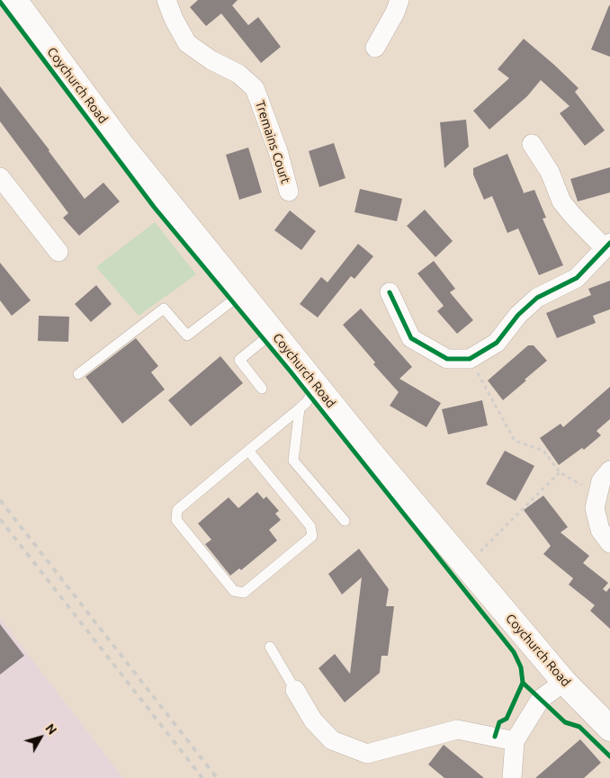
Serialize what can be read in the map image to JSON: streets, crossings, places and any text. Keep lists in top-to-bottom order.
{
  "streets": {
    "main road": ["Coychurch Road"],
    "street": ["Tremains Court"]
  },
  "north": "top right"
}
